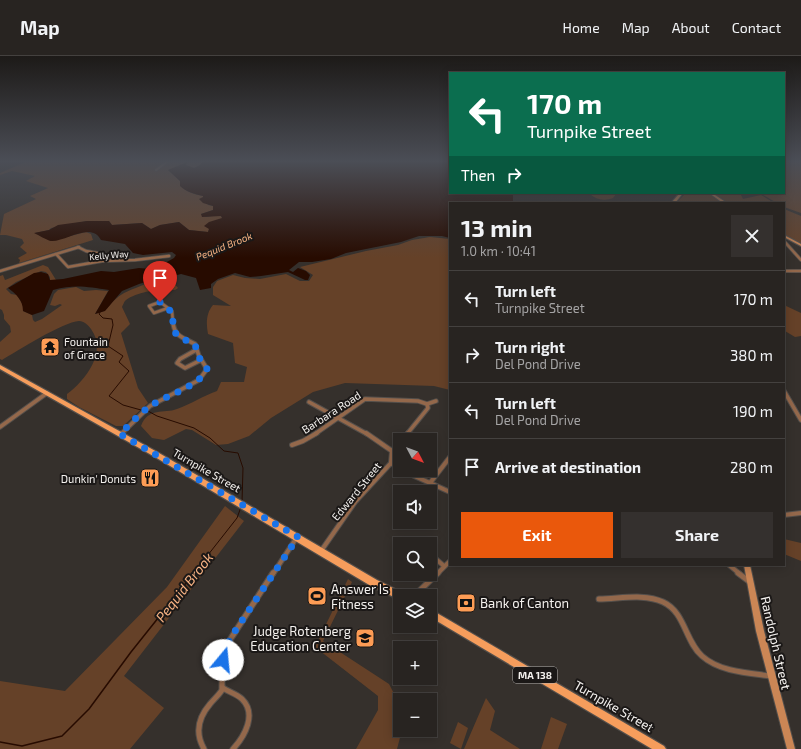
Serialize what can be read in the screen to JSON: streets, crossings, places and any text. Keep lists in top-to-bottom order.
{
  "streets": {
    "main road": ["Turnpike Street", "Randolph Street", "MA 138"],
    "street": ["Kelly Way", "Barbara Road", "Edward Street"]
  },
  "crossings": [
    ["Barbara Road", "Edward Street"],
    ["Turnpike Street", "Edward Street"]
  ],
  "water": ["Pequid Brook"],
  "places": {
    "temple": ["Fountain of Grace"],
    "restaurant": ["Dunkin' Donuts"],
    "sports": ["Answer Is Fitness"],
    "bank": ["Bank of Canton"],
    "school or university": ["Judge Rotenberg Education Center"]
  },
  "north": "bottom right",
  "page": {
    "header": "Map",
    "nav": [
      "Home",
      "Map",
      "About",
      "Contact"
    ],
    "turn": ["170 m", "Turnpike Street"],
    "then": "Then",
    "heading": ["13 min", "1.0 km · 10:41"],
    "list": [
      {
        "name": "Turn left",
        "note": "Turnpike Street",
        "value": "170 m"
      },
      {
        "name": "Turn right",
        "note": "Del Pond Drive",
        "value": "380 m"
      },
      {
        "name": "Turn left",
        "note": "Del Pond Drive",
        "value": "190 m"
      },
      {
        "name": "Arrive at destination",
        "value": "280 m"
      }
    ],
    "map_buttons": ["+", "−"],
    "buttons": ["Exit", "Share"]
  }
}
